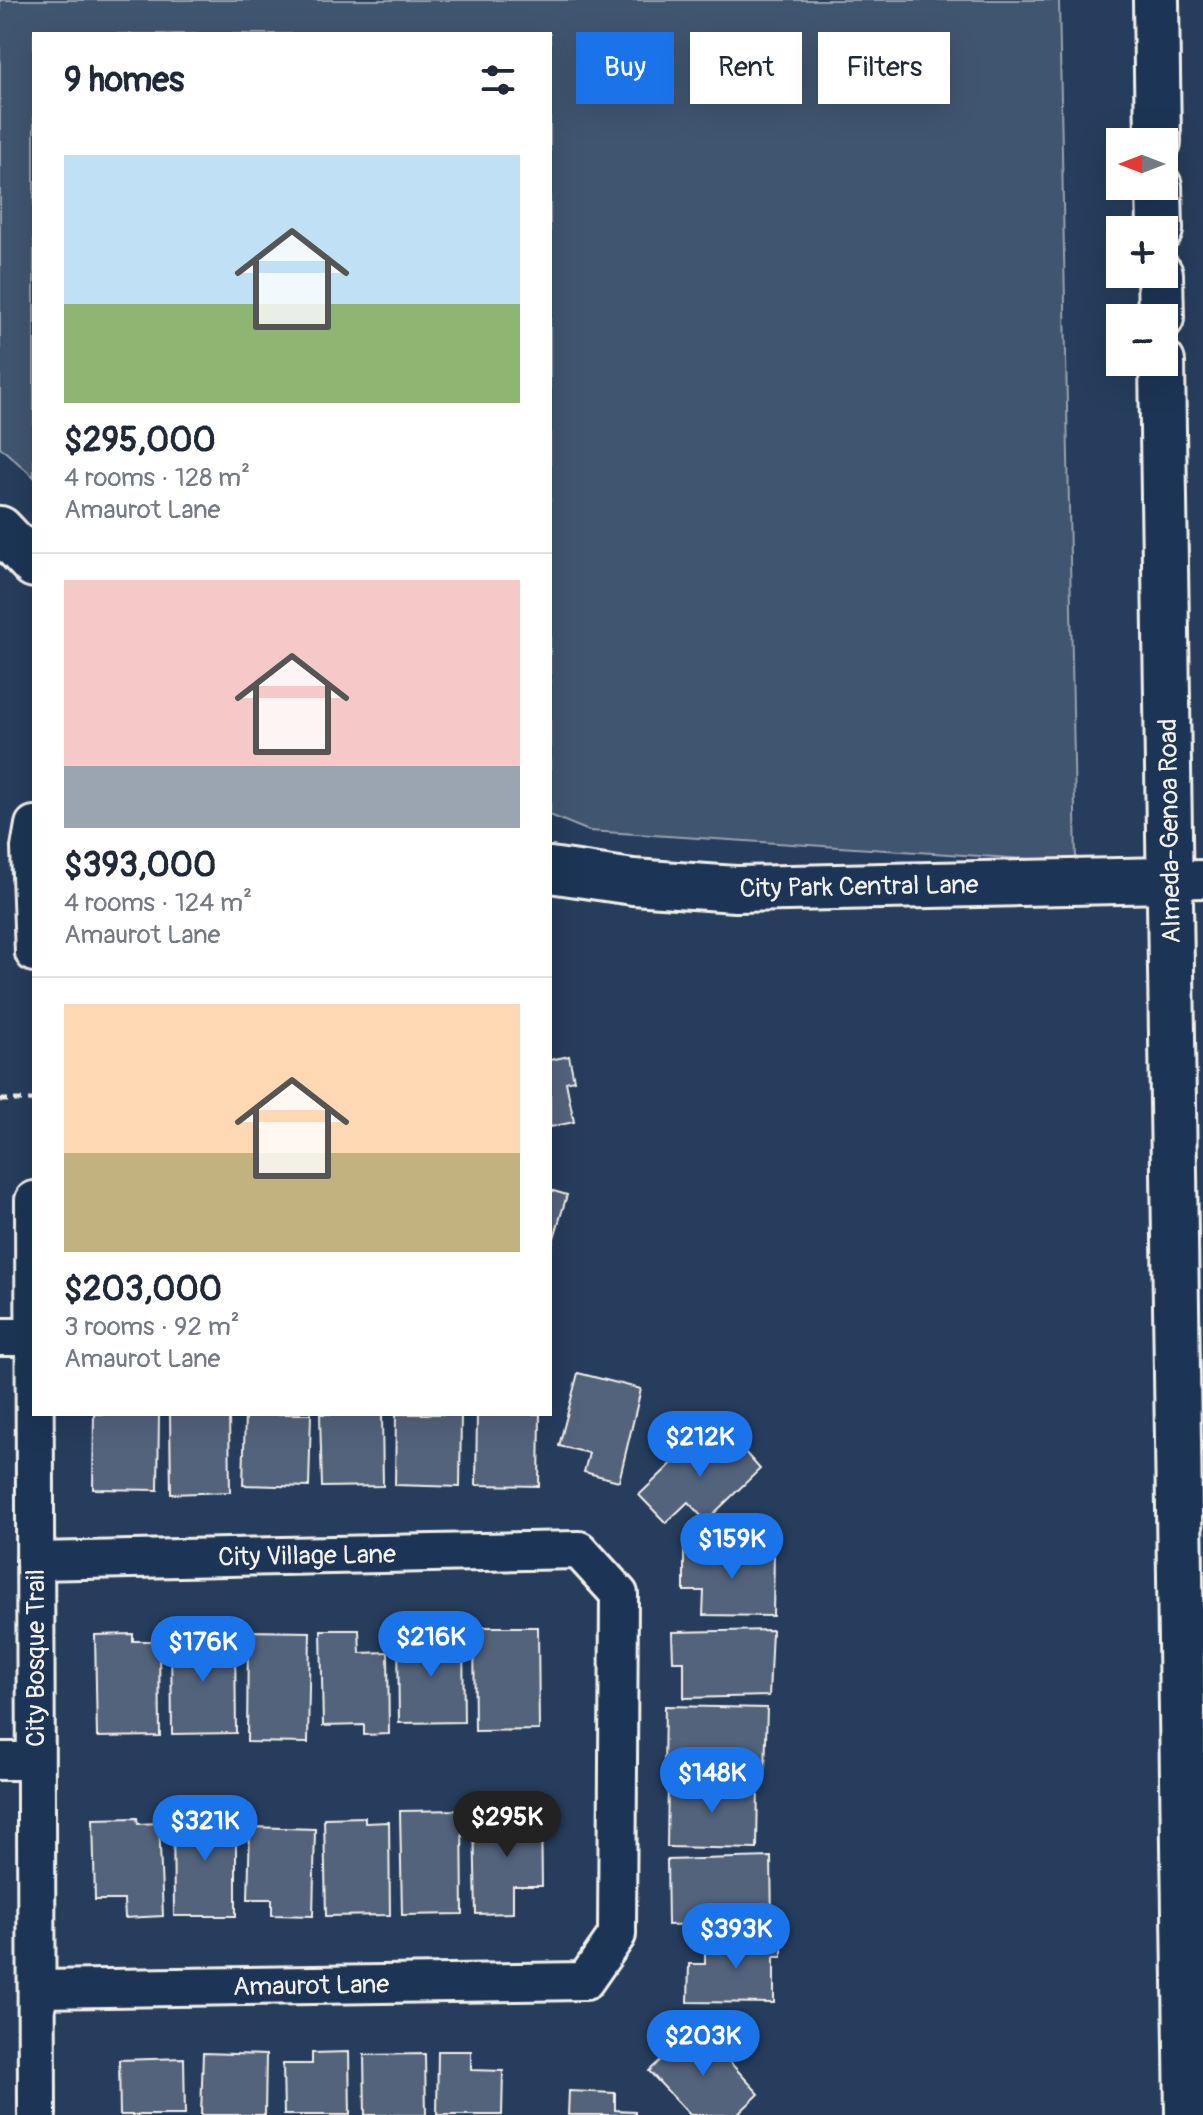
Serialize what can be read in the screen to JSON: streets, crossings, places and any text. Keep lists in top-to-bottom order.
{
  "streets": {
    "main road": ["Almeda-Genoa Road", "City Park Central Lane"],
    "street": ["City Village Lane", "City Bosque Trail", "Amaurot Lane"]
  },
  "crossings": [
    ["Almeda-Genoa Road", "City Park Central Lane"],
    ["City Village Lane", "City Bosque Trail"],
    ["City Village Lane", "Amaurot Lane"],
    ["City Bosque Trail", "Amaurot Lane"]
  ],
  "north": "left",
  "page": {
    "chip": ["Buy", "Rent", "Filters"],
    "heading": "9 homes",
    "map_buttons": ["+", "−"],
    "list": [
      {
        "name": "$295,000",
        "note": "4 rooms · 128 m² · Amaurot Lane"
      },
      {
        "name": "$393,000",
        "note": "4 rooms · 124 m² · Amaurot Lane"
      },
      {
        "name": "$203,000",
        "note": "3 rooms · 92 m² · Amaurot Lane"
      }
    ],
    "price": [
      "$212K",
      "$159K",
      "$216K",
      "$176K",
      "$148K",
      "$295K",
      "$321K",
      "$393K",
      "$203K"
    ]
  }
}
